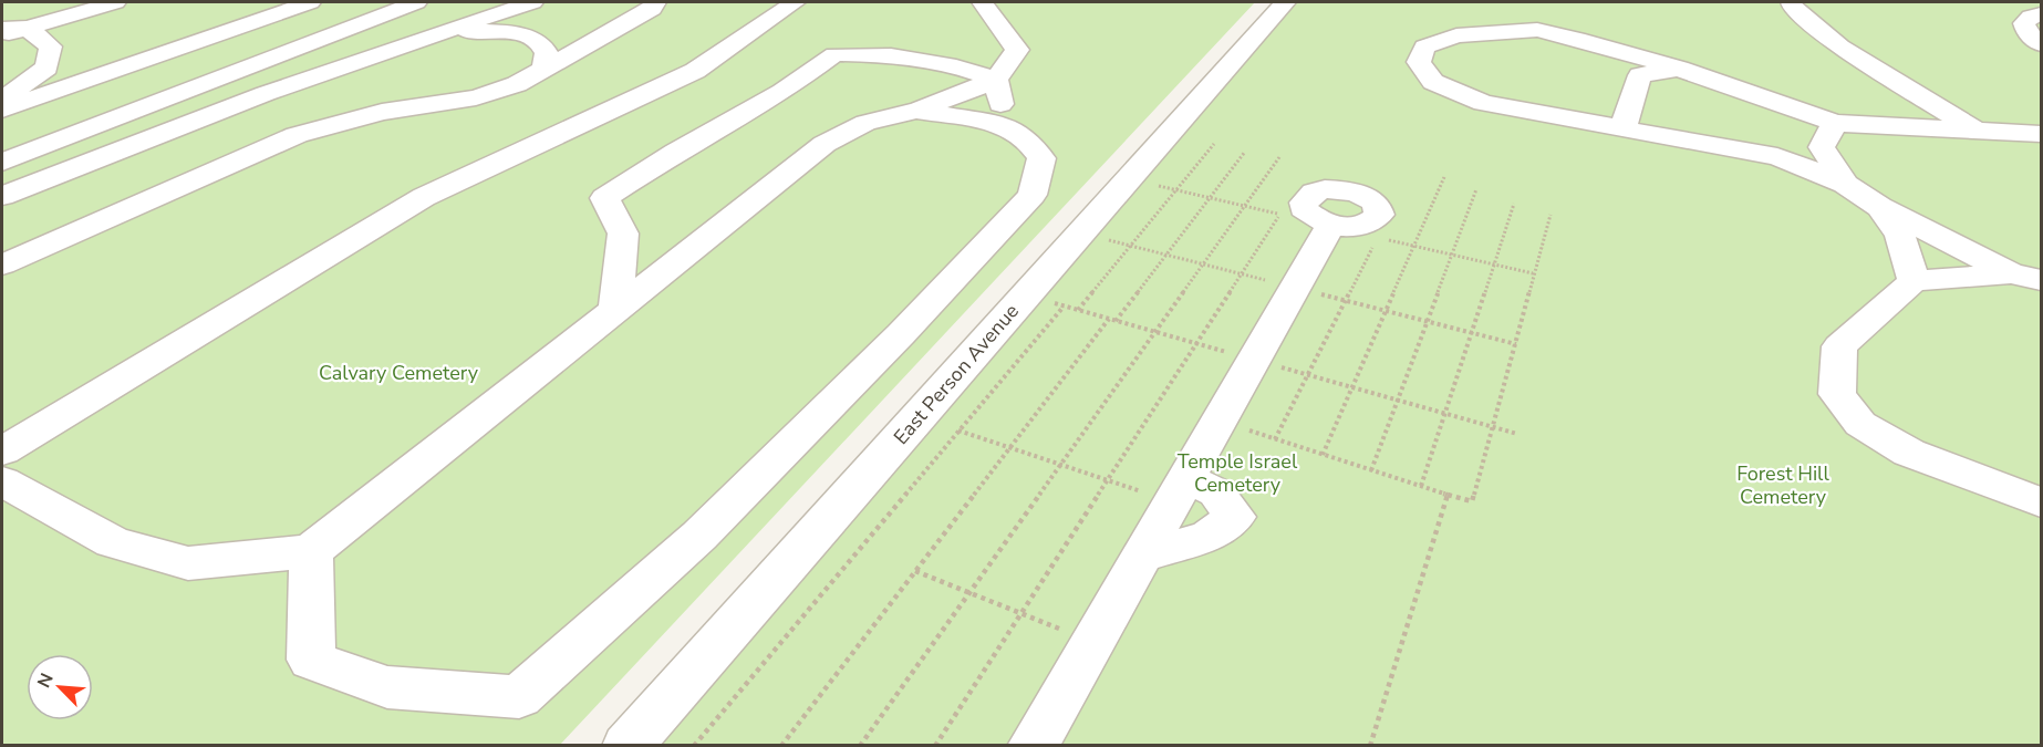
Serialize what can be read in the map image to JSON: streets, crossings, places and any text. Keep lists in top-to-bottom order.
{
  "streets": {
    "street": ["East Person Avenue"]
  },
  "parks": ["Calvary Cemetery", "Temple Israel Cemetery", "Forest Hill Cemetery"],
  "north": "top left"
}
